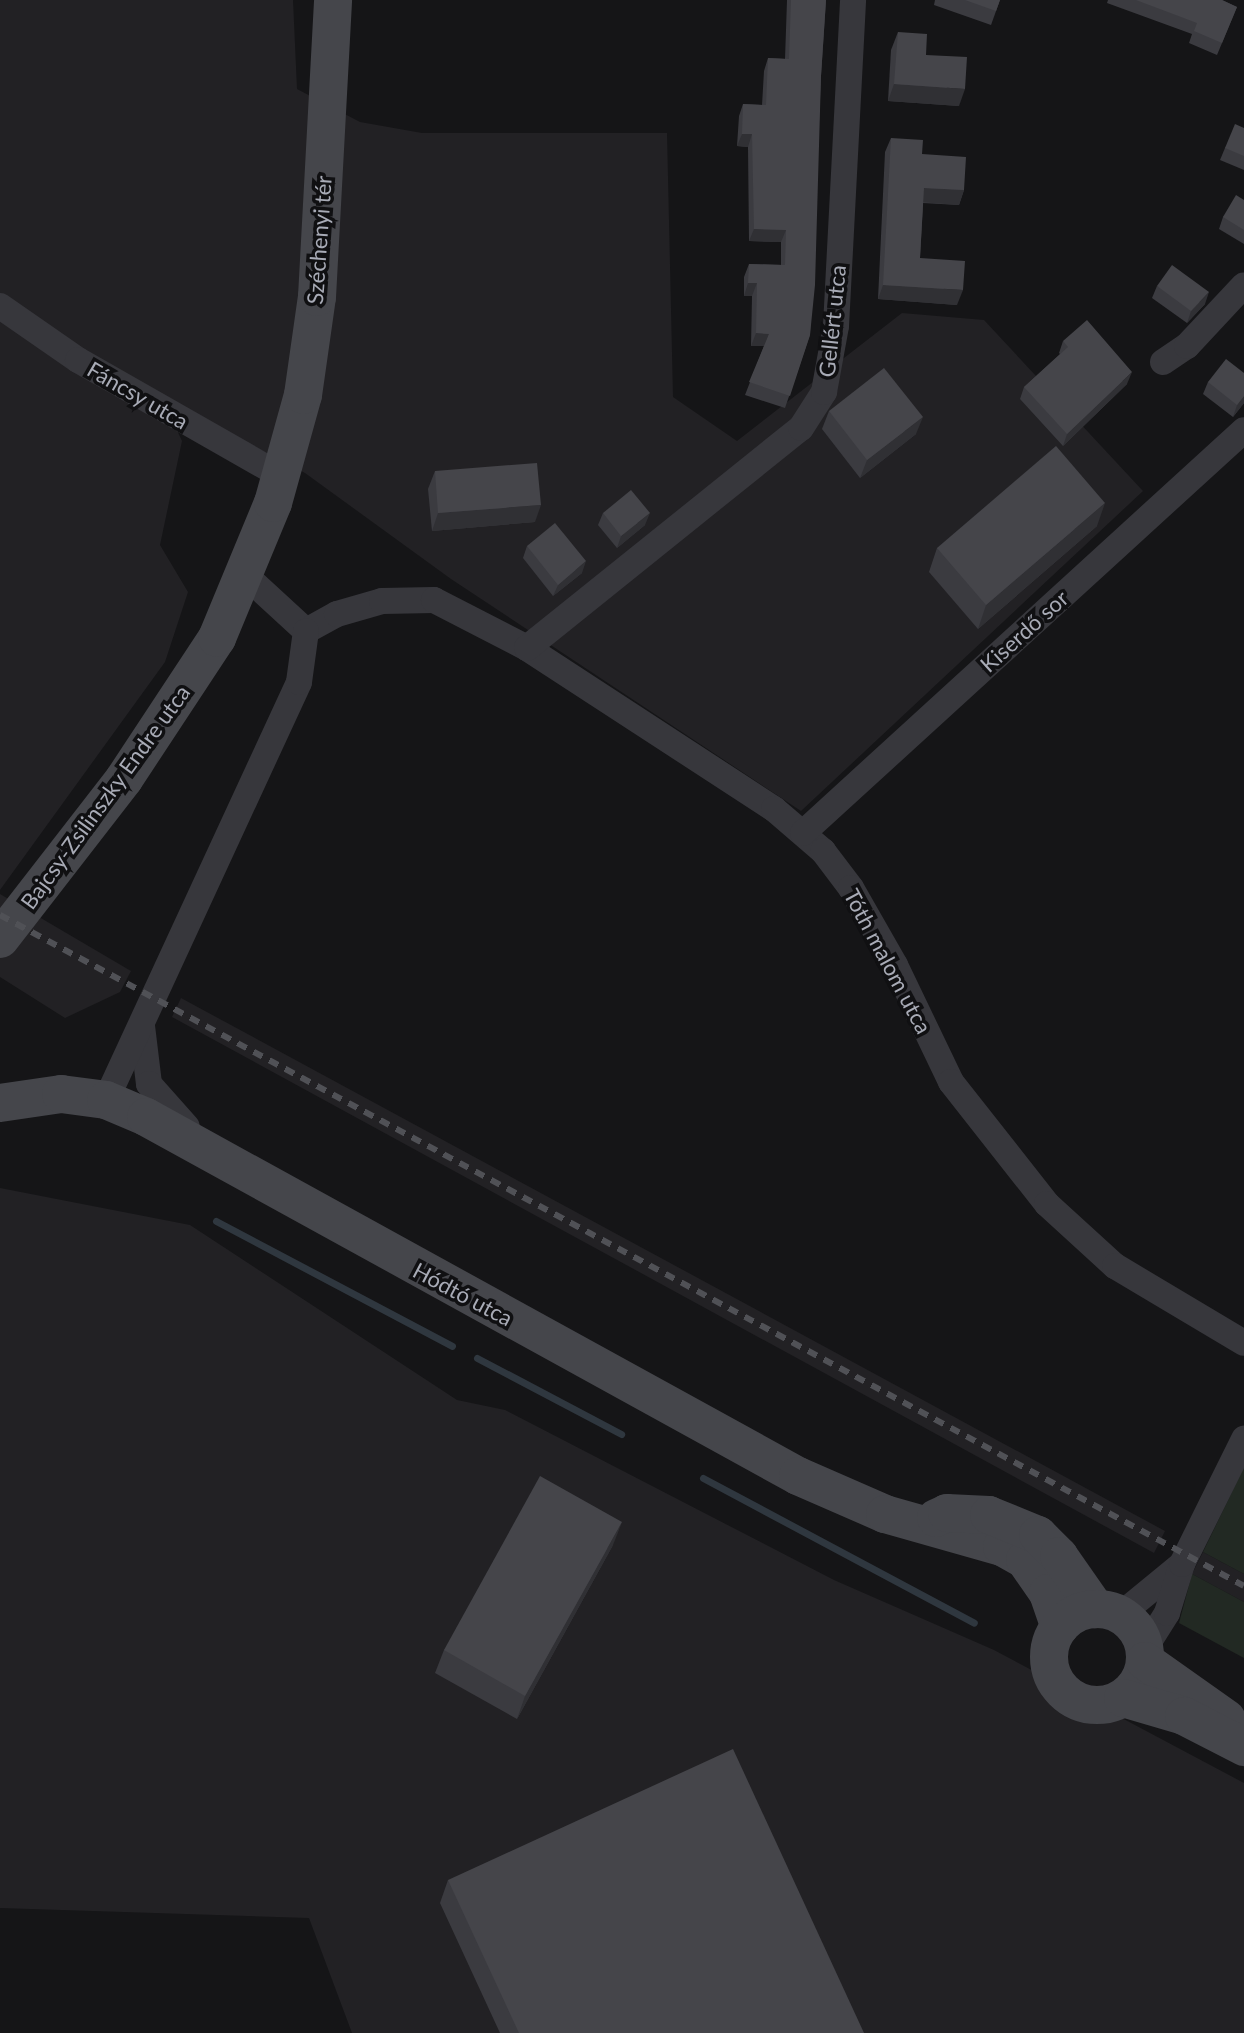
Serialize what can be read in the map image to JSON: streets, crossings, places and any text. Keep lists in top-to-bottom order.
{
  "streets": {
    "street": [
      "Széchenyi tér",
      "Gellért utca",
      "Fáncsy utca",
      "Kiserdő sor",
      "Bajcsy-Zsilinszky Endre utca",
      "Tóth malom utca",
      "Hódtó utca"
    ]
  },
  "crossings": [
    ["Széchenyi tér", "Fáncsy utca"],
    ["Széchenyi tér", "Bajcsy-Zsilinszky Endre utca"],
    ["Gellért utca", "Tóth malom utca"],
    ["Fáncsy utca", "Bajcsy-Zsilinszky Endre utca"],
    ["Kiserdő sor", "Tóth malom utca"]
  ]
}
